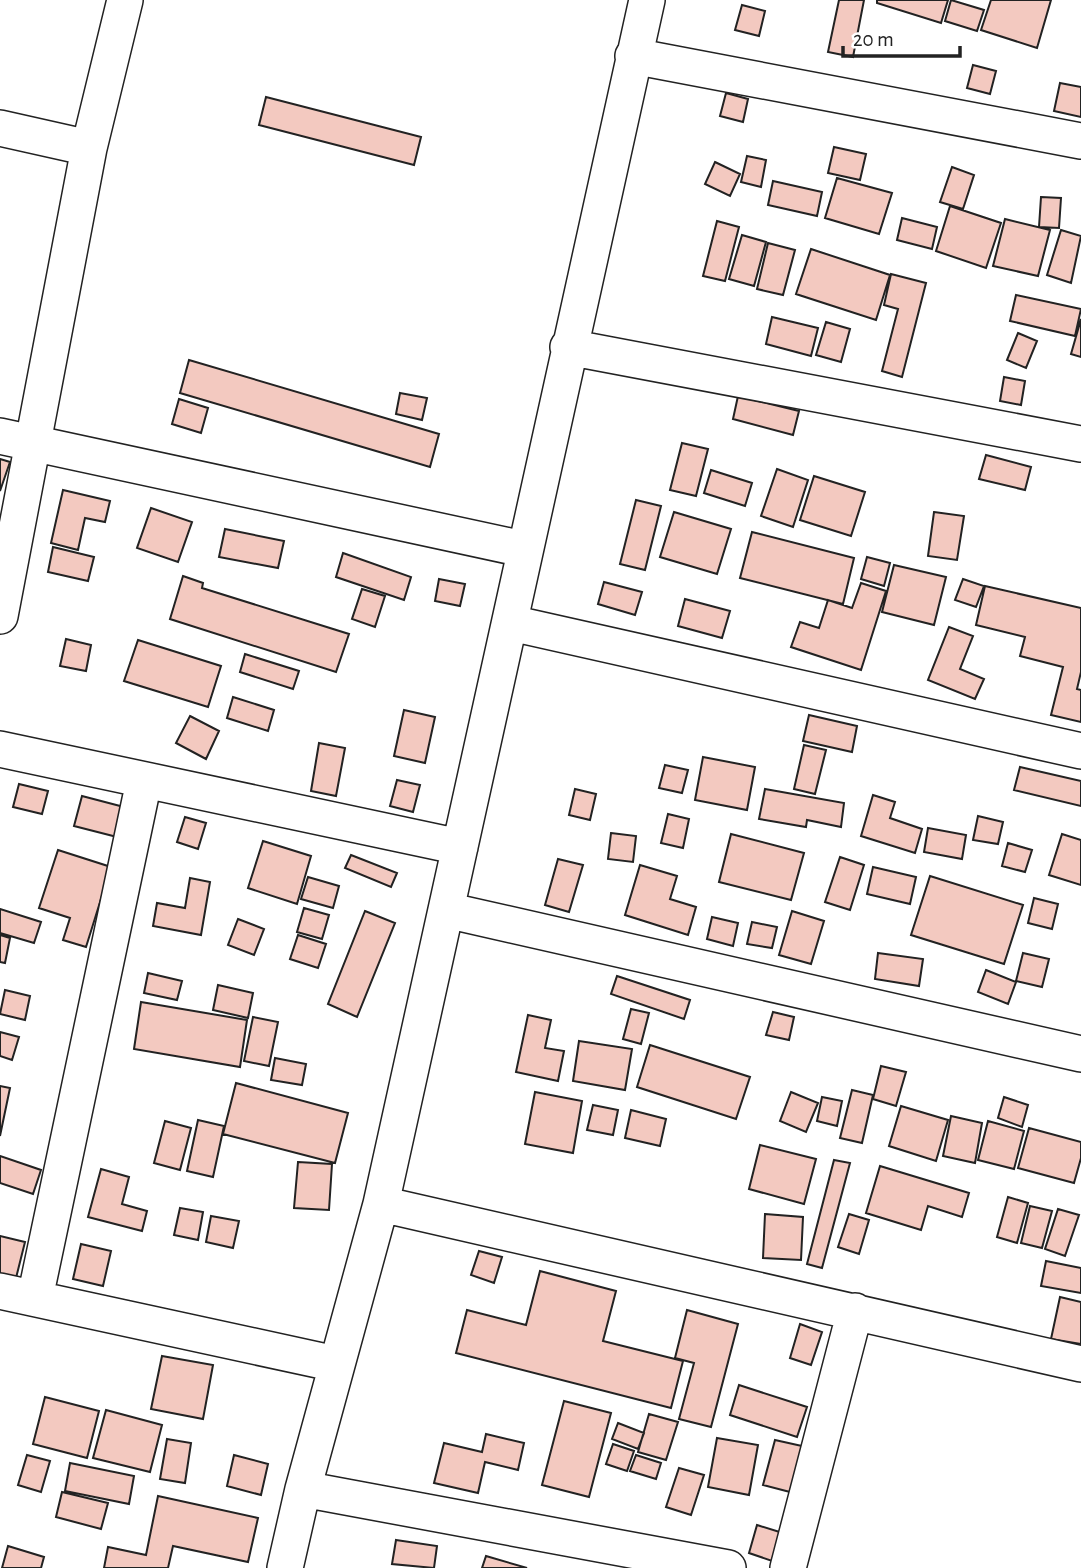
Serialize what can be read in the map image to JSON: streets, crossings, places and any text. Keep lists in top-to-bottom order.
{
  "scale_bar": "20 m"
}
